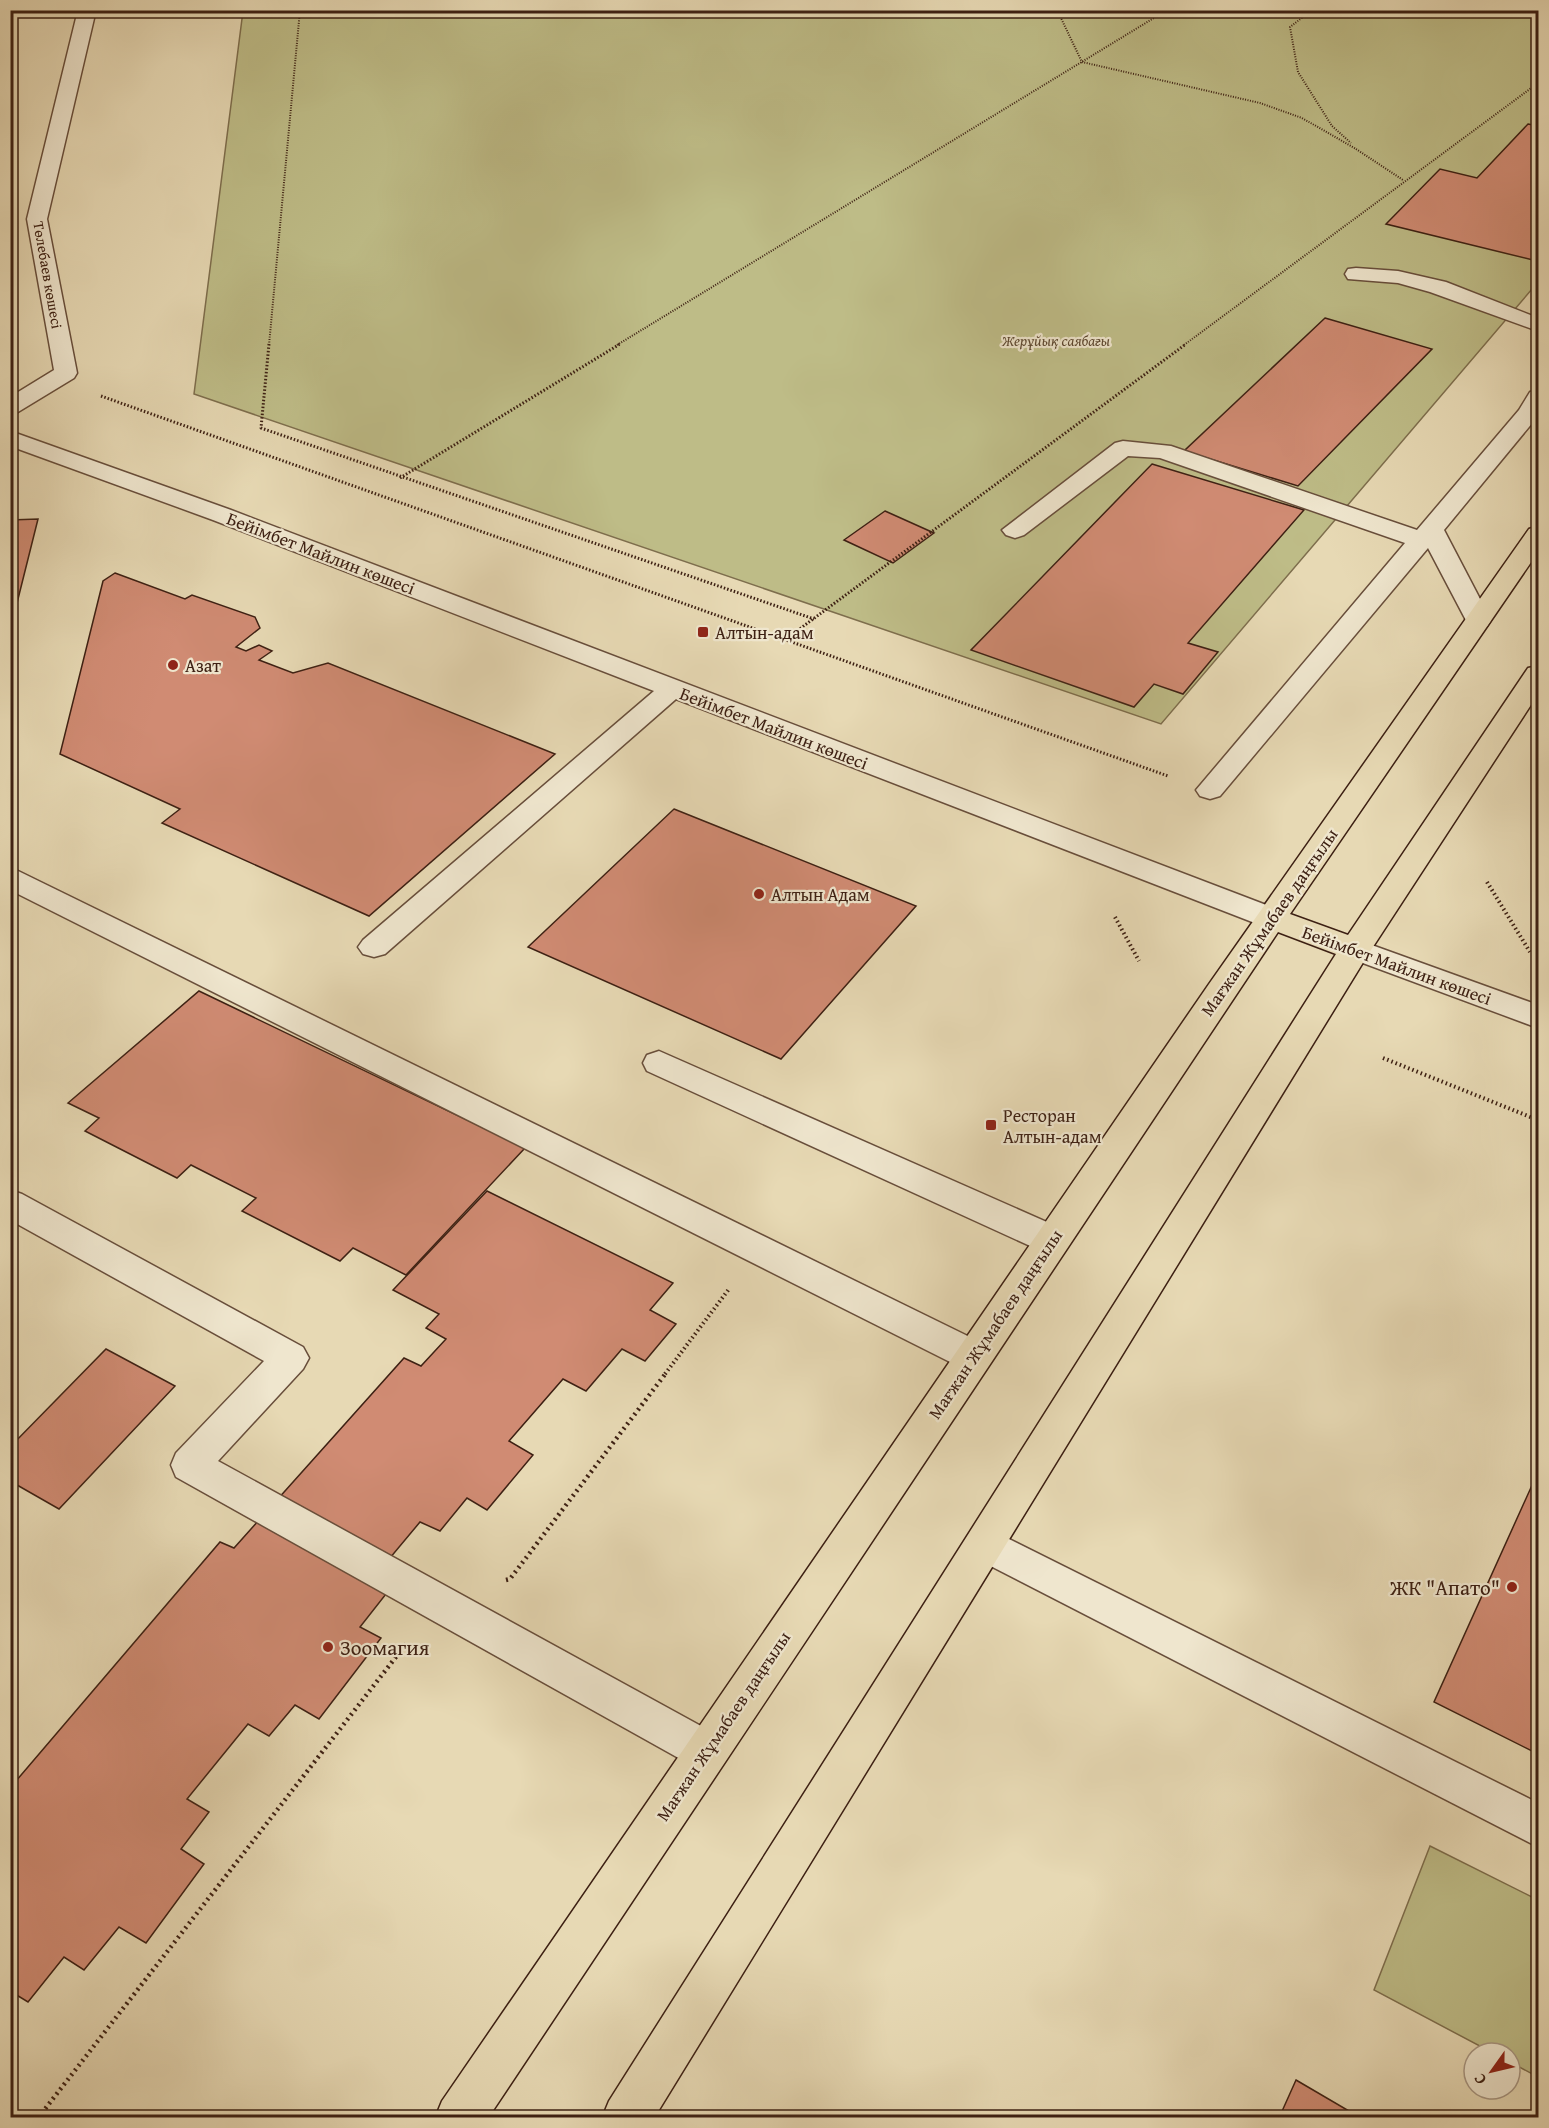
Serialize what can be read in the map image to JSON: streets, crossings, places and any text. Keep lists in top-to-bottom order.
{
  "streets": {
    "main road": ["Бейімбет Майлин көшесі", "Мағжан Жұмабаев даңғылы"],
    "street": ["Төлебаев көшесі"]
  },
  "crossings": [
    ["Бейімбет Майлин көшесі", "Мағжан Жұмабаев даңғылы"]
  ],
  "parks": ["Жерұйық саябағы"],
  "places": {
    "transit": ["Алтын-адам", "Ресторан Алтын-адам"],
    "other": [
      "Азат",
      "Алтын Адам",
      "ЖК \"Апато\"",
      "Зоомагия"
    ]
  },
  "north": "bottom left"
}
